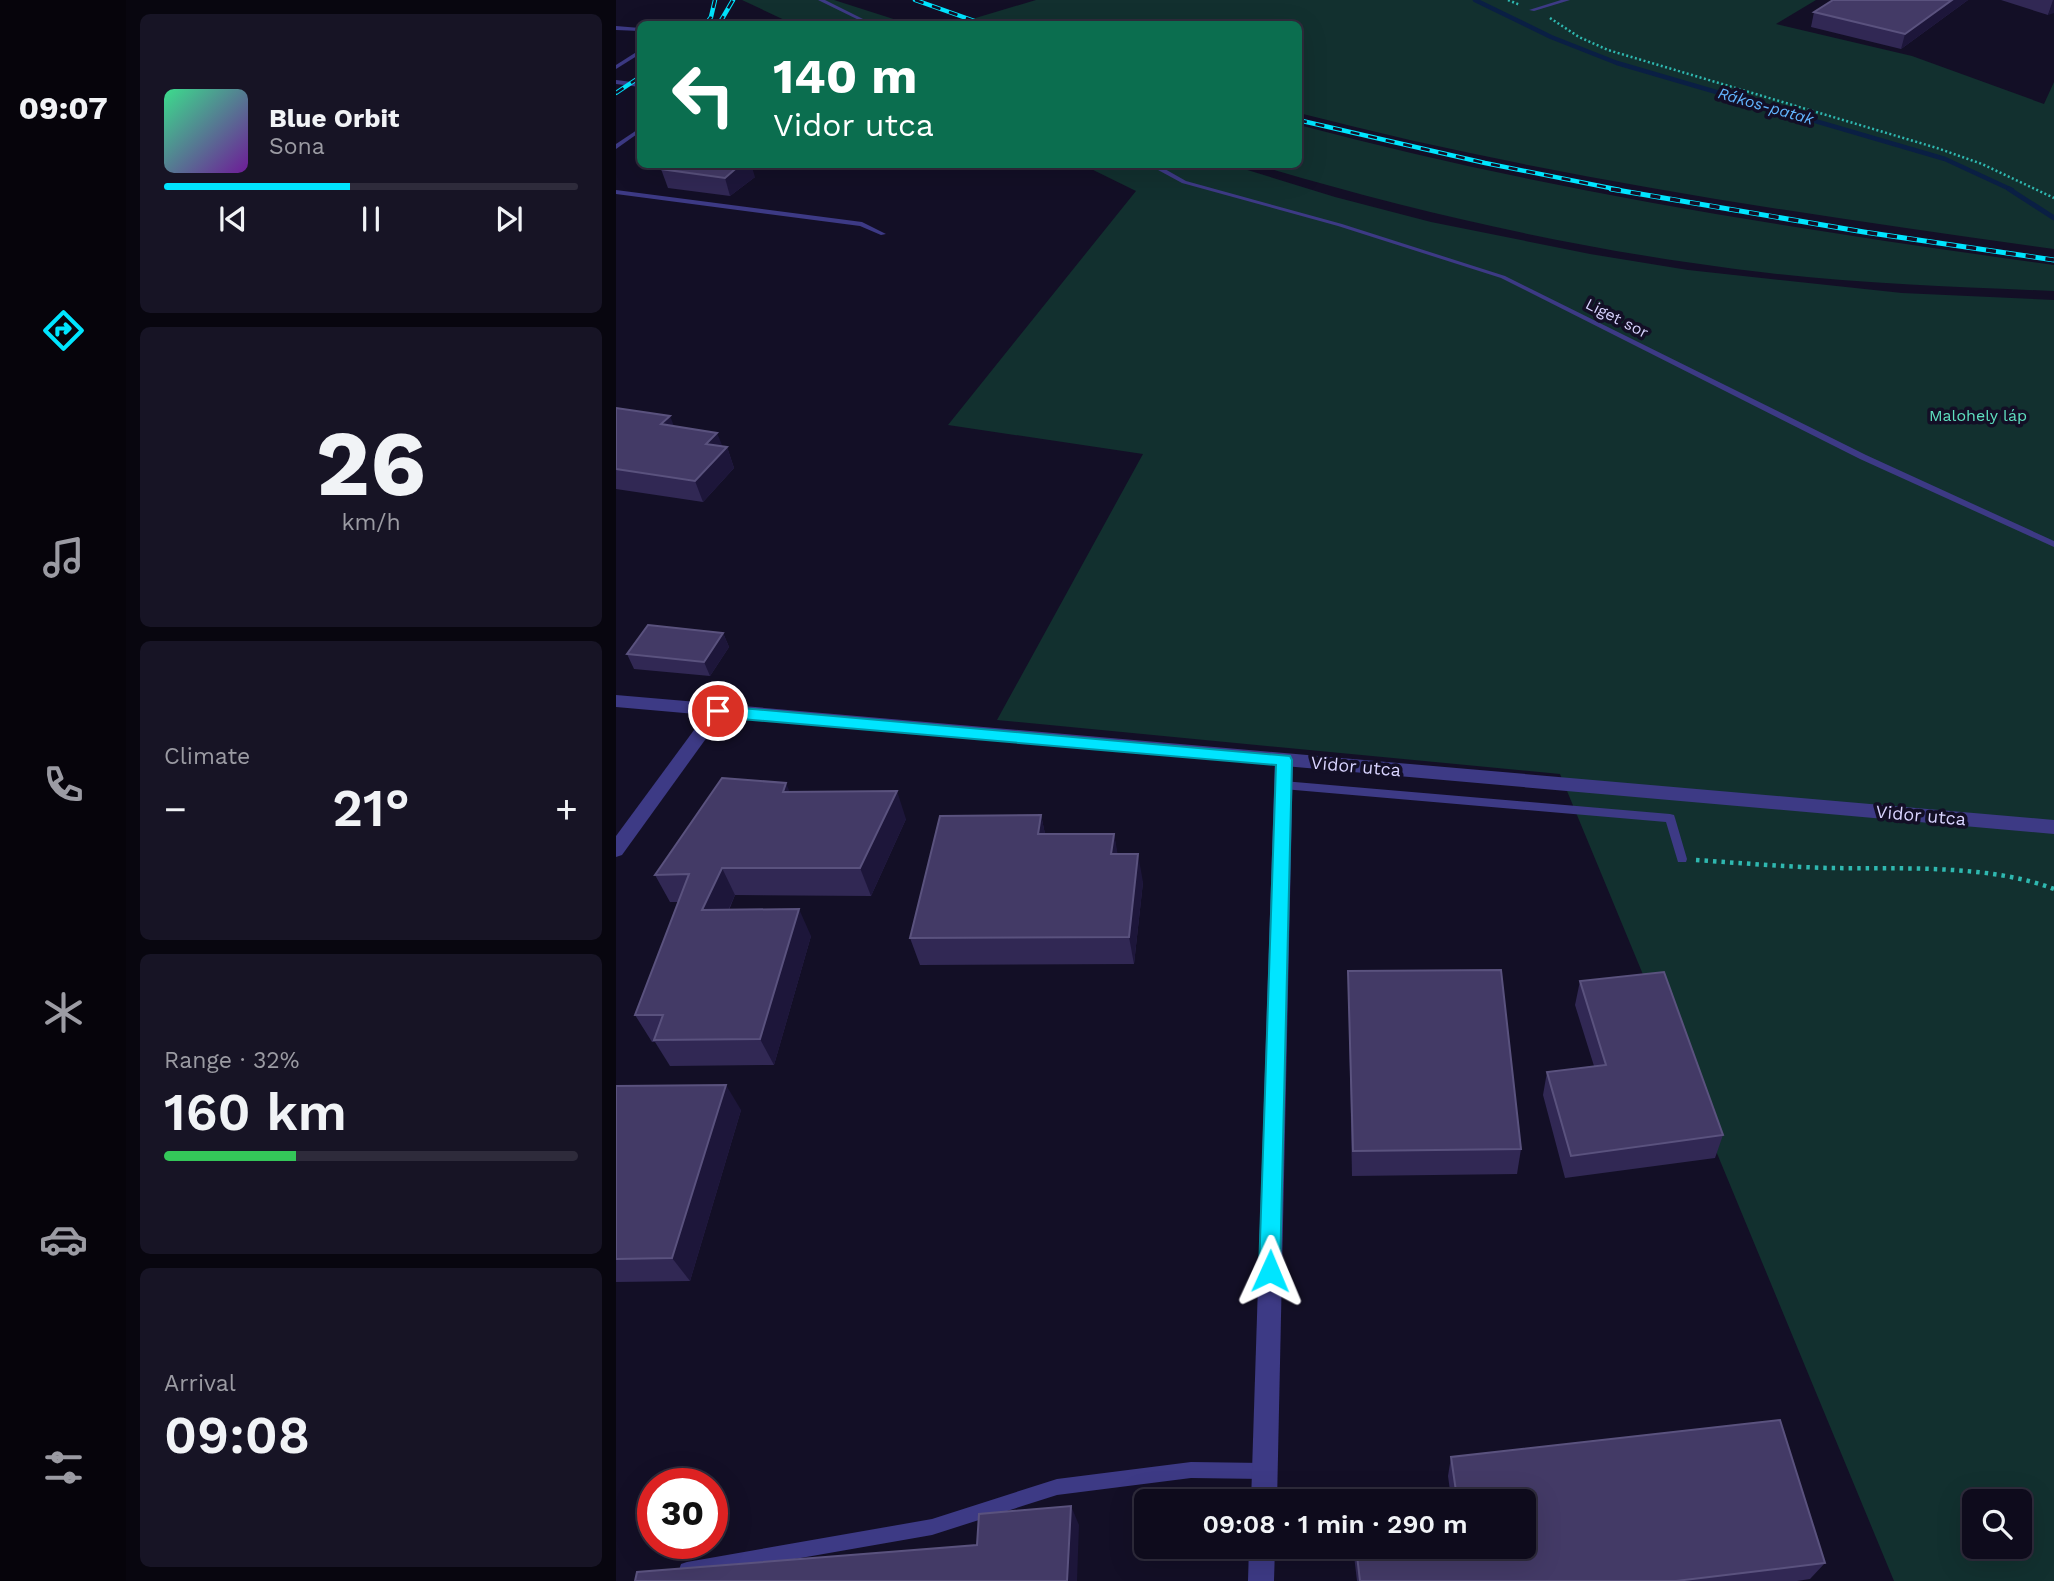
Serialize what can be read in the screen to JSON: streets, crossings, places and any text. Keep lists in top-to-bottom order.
{
  "streets": {
    "street": ["Vidor utca"],
    "lane": ["Liget sor"]
  },
  "water": ["Rákos-patak"],
  "parks": ["Malohely láp"],
  "page": {
    "tabs": "09:07",
    "turn": ["140 m", "Vidor utca"],
    "song": ["Blue Orbit", "Sona"],
    "tile": [
      ["26", "km/h"],
      "Climate",
      ["Range · 32%", "160 km"],
      ["Arrival", "09:08"]
    ],
    "heat": ["−", "21°", "+"],
    "limit": "30",
    "trip": "09:08 · 1 min · 290 m"
  }
}
